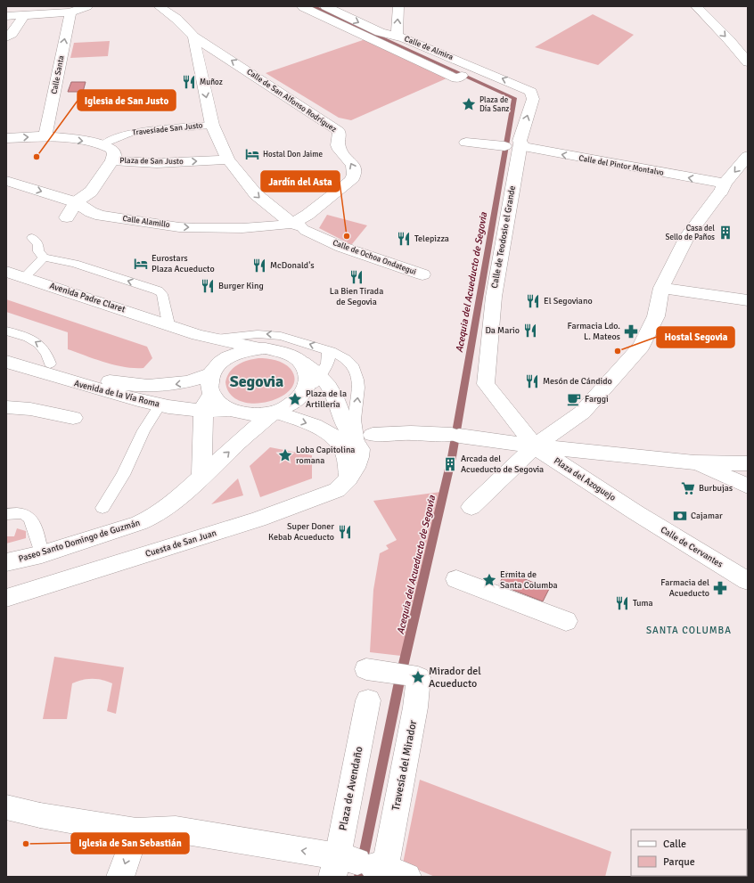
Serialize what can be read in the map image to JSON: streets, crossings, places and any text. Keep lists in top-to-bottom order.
{
  "streets": {
    "street": [
      "Calle de Almira",
      "Calle Santa",
      "Calle de San Alfonso Rodríguez",
      "Plaza de San Justo",
      "Calle del Pintor Montalvo",
      "Calle Alamillo",
      "Calle de Teodosio el Grande",
      "Calle de Ochoa Ondategui",
      "Avenida Padre Claret",
      "Avenida de la Vía Roma",
      "Plaza del Azoguejo",
      "Paseo Santo Domingo de Guzmán",
      "Cuesta de San Juan",
      "Calle de Cervantes",
      "Travesía del Mirador",
      "Plaza de Avendaño"
    ],
    "lane": ["Travesíade San Justo"]
  },
  "crossings": [
    ["Calle de Almira", "Calle de Teodosio el Grande"],
    ["Calle de San Alfonso Rodríguez", "Calle Alamillo"],
    ["Calle de San Alfonso Rodríguez", "Calle de Ochoa Ondategui"],
    ["Travesíade San Justo", "Plaza de San Justo"],
    ["Travesíade San Justo", "Calle de Ochoa Ondategui"],
    ["Plaza de San Justo", "Calle de Ochoa Ondategui"],
    ["Calle del Pintor Montalvo", "Calle de Teodosio el Grande"],
    ["Calle Alamillo", "Calle de Ochoa Ondategui"],
    ["Calle de Teodosio el Grande", "Plaza del Azoguejo"],
    ["Avenida Padre Claret", "Avenida de la Vía Roma"],
    ["Avenida Padre Claret", "Paseo Santo Domingo de Guzmán"],
    ["Avenida Padre Claret", "Cuesta de San Juan"],
    ["Avenida de la Vía Roma", "Paseo Santo Domingo de Guzmán"],
    ["Avenida de la Vía Roma", "Cuesta de San Juan"],
    ["Plaza del Azoguejo", "Cuesta de San Juan"],
    ["Plaza del Azoguejo", "Calle de Cervantes"],
    ["Paseo Santo Domingo de Guzmán", "Cuesta de San Juan"],
    ["Travesía del Mirador", "Plaza de Avendaño"]
  ],
  "one_way": [
    "Calle Santa",
    "Plaza de San Justo",
    "Calle del Pintor Montalvo",
    "Calle de Ochoa Ondategui"
  ],
  "districts": ["Segovia", "SANTA COLUMBA"],
  "water": ["Acequia del Acueducto de Segovia"],
  "places": {
    "restaurant": [
      "Muñoz",
      "Telepizza",
      "McDonald's",
      "La Bien Tirada de Segovia",
      "Burger King",
      "El Segoviano",
      "Da Mario",
      "Mesón de Cándido",
      "Super Doner Kebab Acueducto",
      "Tuma"
    ],
    "place": [
      "Plaza de Día Sanz",
      "Plaza de la Artillería",
      "Loba Capitolina romana",
      "Ermita de Santa Columba",
      "Mirador del Acueducto"
    ],
    "hotel": ["Hostal Don Jaime", "Eurostars Plaza Acueducto"],
    "other": [
      "Iglesia de San Justo",
      "Jardín del Asta",
      "Hostal Segovia",
      "Iglesia de San Sebastián"
    ],
    "building": ["Casa del Sello de Paños", "Arcada del Acueducto de Segovia"],
    "pharmacy": ["Farmacia Ldo. L. Mateos", "Farmacia del Acueducto"],
    "cafe": ["Farggi"],
    "supermarket": ["Burbujas"],
    "bank": ["Cajamar"]
  },
  "legend": ["Calle", "Parque"]
}
